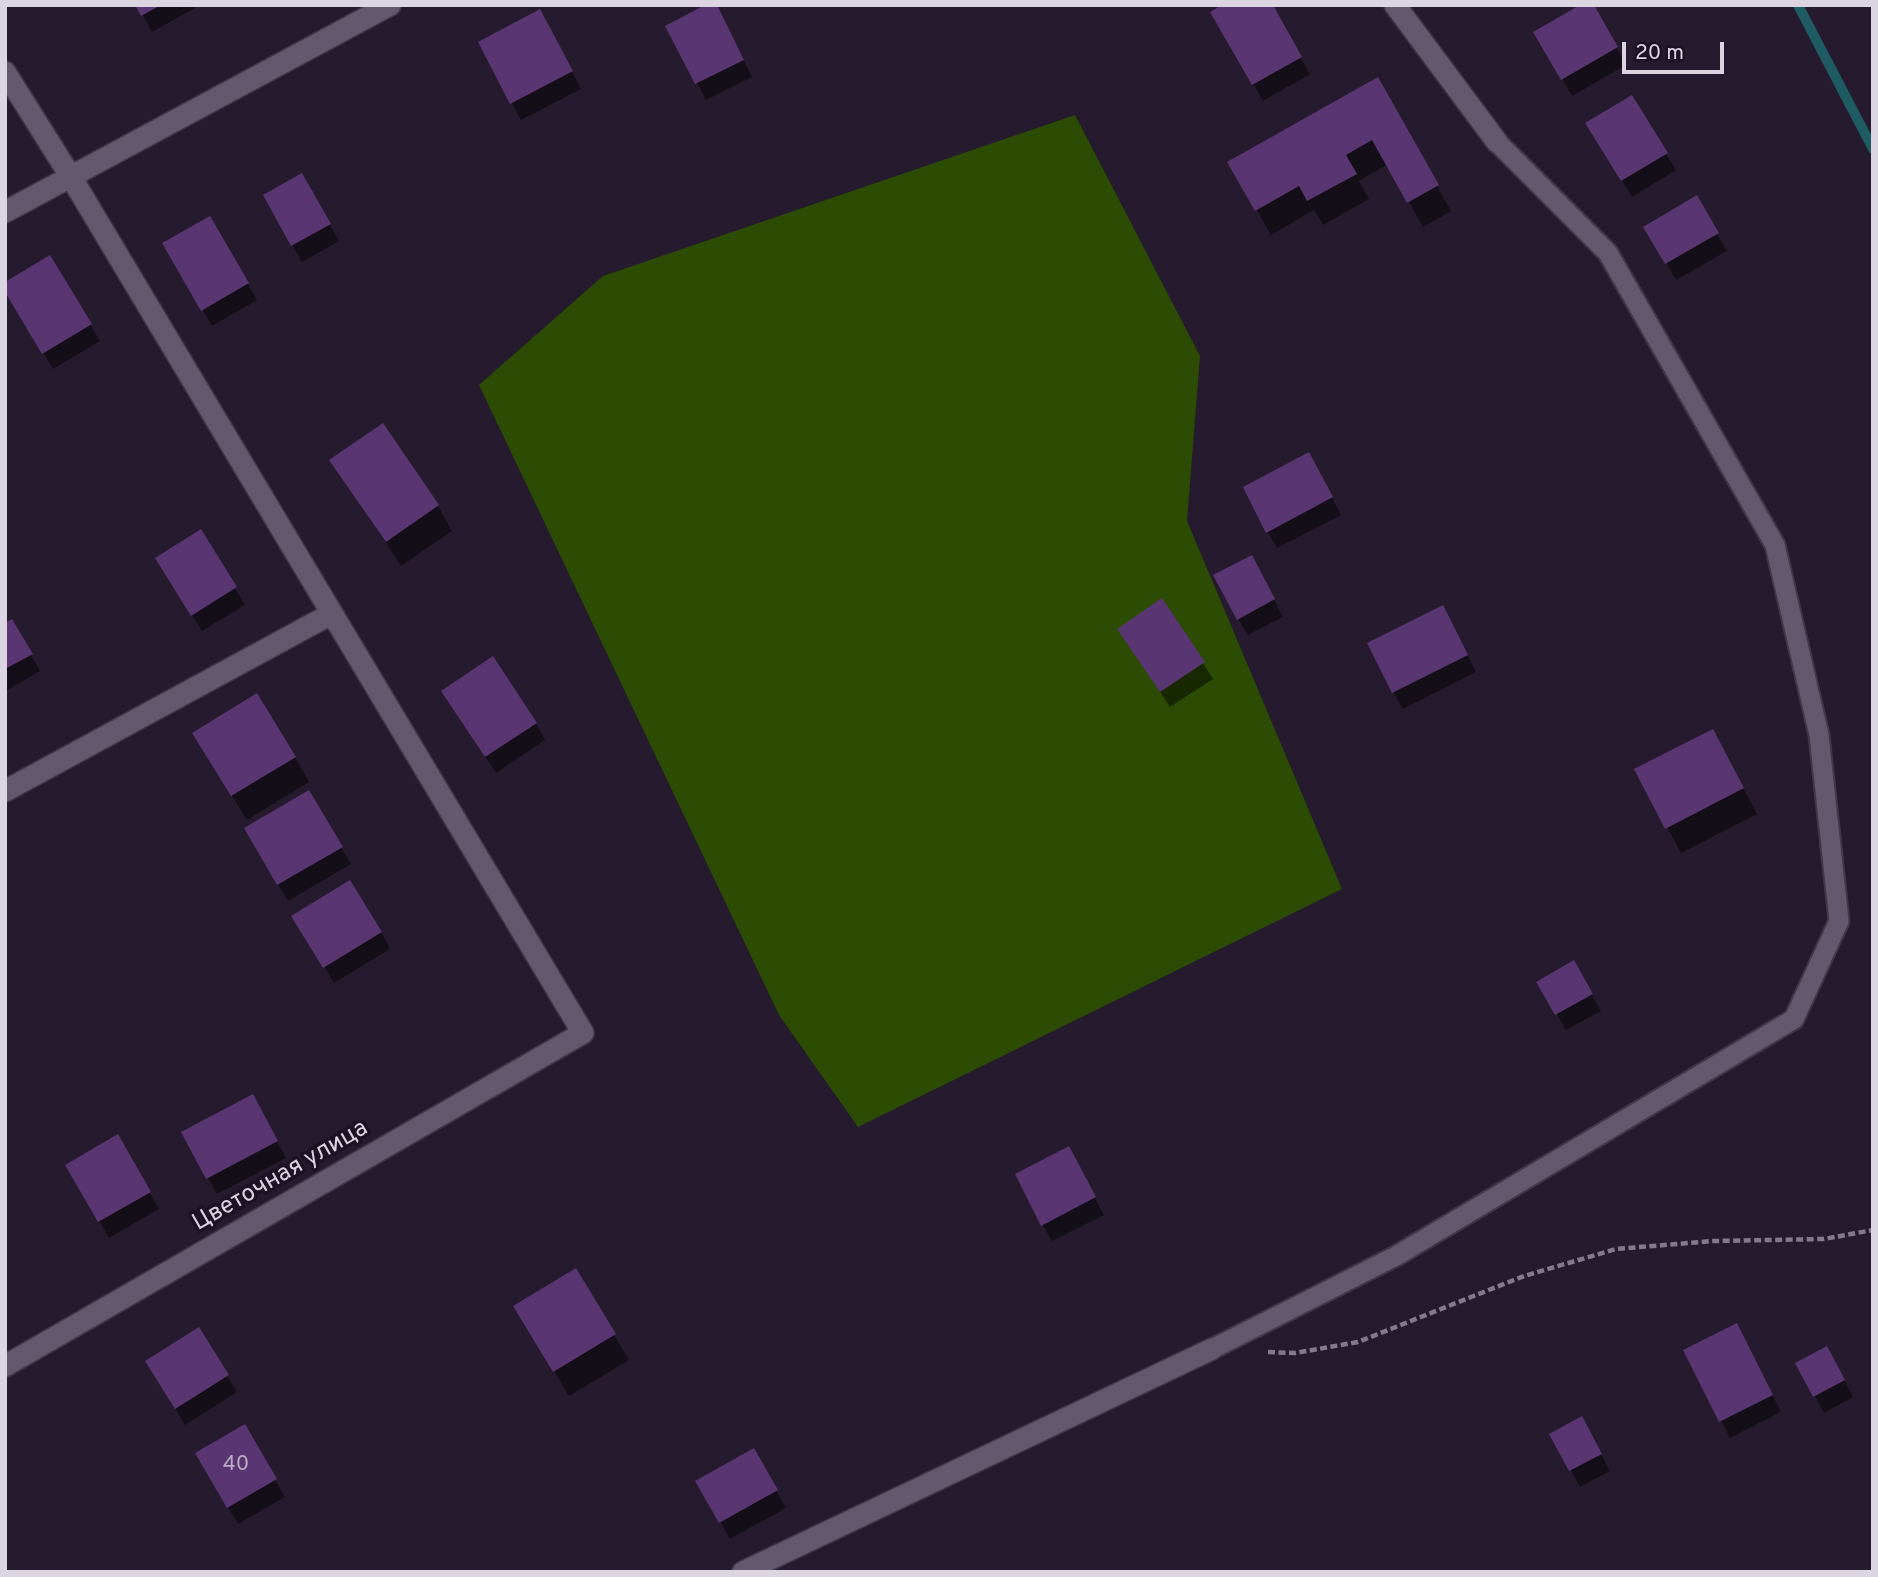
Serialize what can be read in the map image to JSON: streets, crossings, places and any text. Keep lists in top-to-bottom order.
{
  "streets": {
    "street": ["Цветочная улица"]
  },
  "house_numbers": ["40"],
  "scale_bar": "20 m"
}
